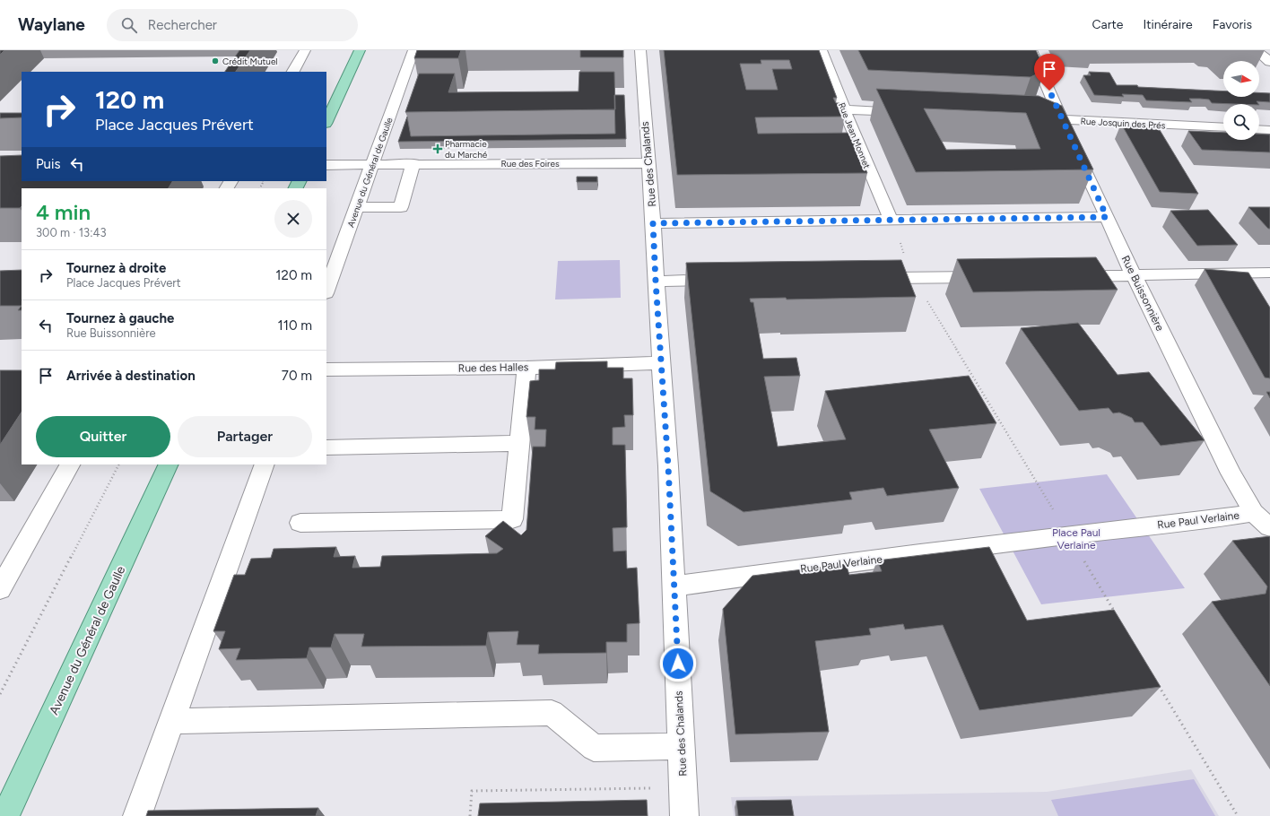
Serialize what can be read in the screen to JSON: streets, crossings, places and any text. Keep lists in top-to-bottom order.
{
  "streets": {
    "main road": ["Avenue du Général de Gaulle"],
    "street": [
      "Rue Josquin des Prés",
      "Rue Jean Monnet",
      "Rue des Foires",
      "Rue des Chalands",
      "Rue Buissonnière",
      "Rue des Halles",
      "Rue Paul Verlaine"
    ]
  },
  "crossings": [
    ["Rue Josquin des Prés", "Rue Buissonnière"],
    ["Rue des Foires", "Rue des Chalands"],
    ["Rue des Foires", "Avenue du Général de Gaulle"],
    ["Rue des Chalands", "Rue des Halles"],
    ["Rue des Chalands", "Rue Paul Verlaine"],
    ["Rue Buissonnière", "Rue Paul Verlaine"]
  ],
  "parks": ["Place Paul Verlaine"],
  "places": {
    "other": ["Crédit Mutuel"],
    "health": ["Pharmacie du Marché"]
  },
  "north": "right",
  "page": {
    "header": "Waylane",
    "search": "Rechercher",
    "nav": ["Carte", "Itinéraire", "Favoris"],
    "turn": ["120 m", "Place Jacques Prévert"],
    "then": "Puis",
    "heading": ["4 min", "300 m · 13:43"],
    "list": [
      {
        "name": "Tournez à droite",
        "note": "Place Jacques Prévert",
        "value": "120 m"
      },
      {
        "name": "Tournez à gauche",
        "note": "Rue Buissonnière",
        "value": "110 m"
      },
      {
        "name": "Arrivée à destination",
        "value": "70 m"
      }
    ],
    "buttons": ["Quitter", "Partager"]
  }
}
